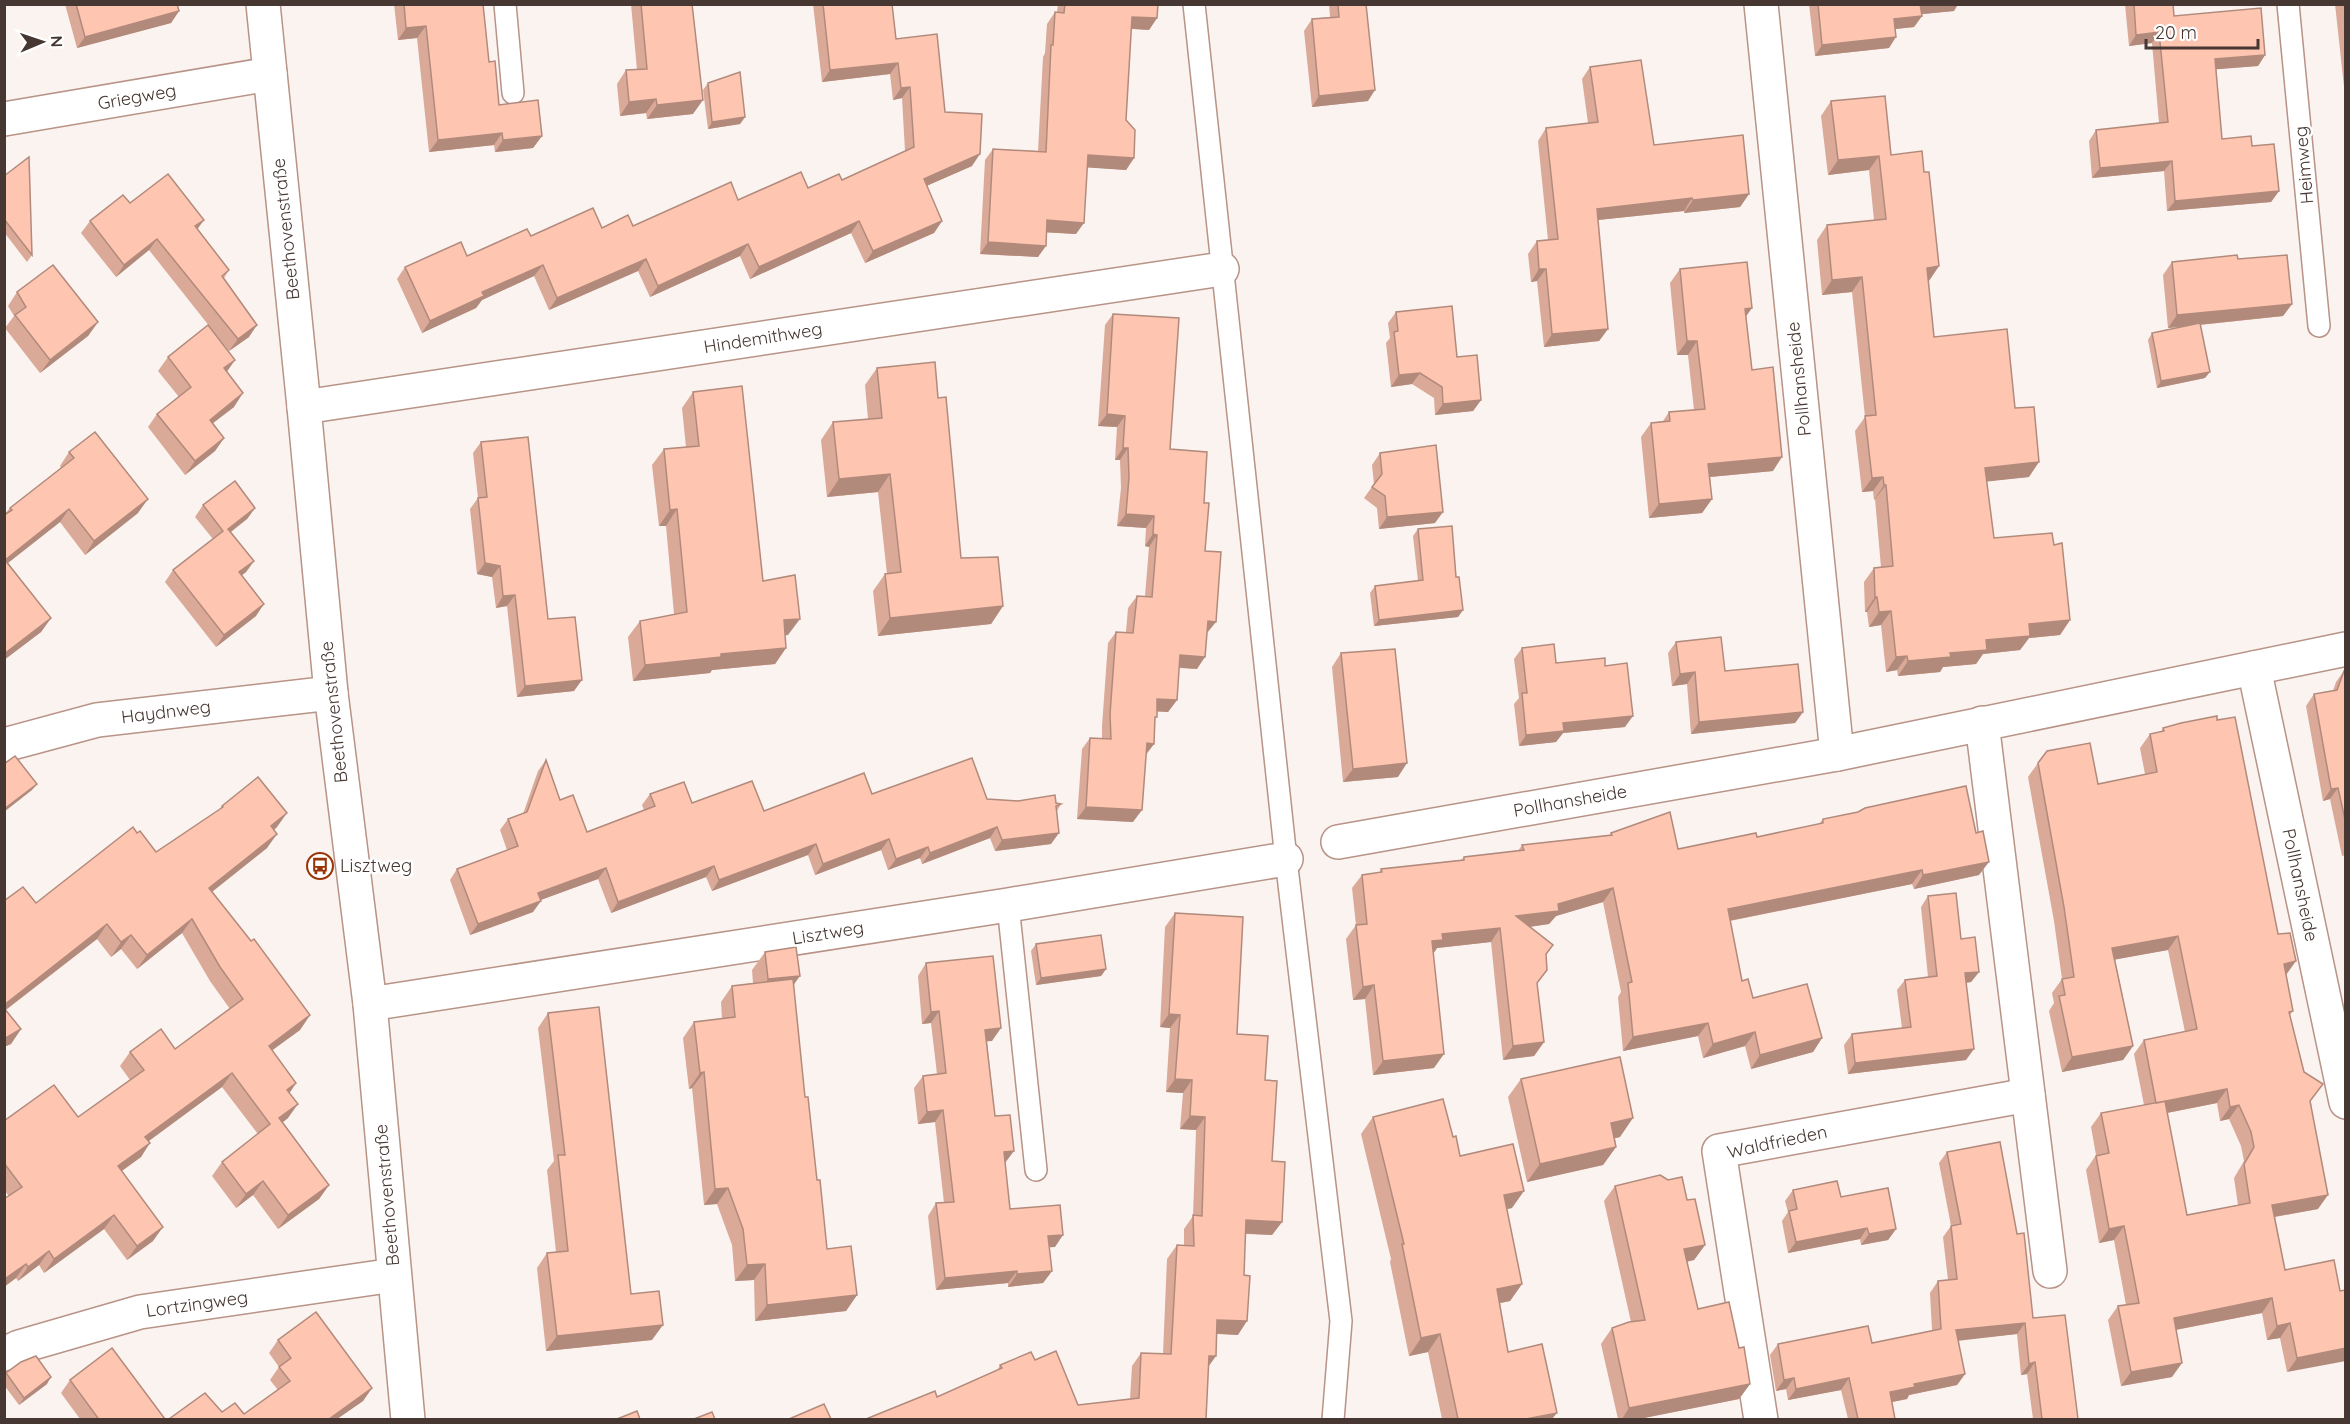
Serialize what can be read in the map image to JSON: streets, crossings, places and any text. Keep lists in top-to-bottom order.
{
  "streets": {
    "street": [
      "Griegweg",
      "Beethovenstraße",
      "Hindemithweg",
      "Pollhansheide",
      "Haydnweg",
      "Lisztweg",
      "Waldfrieden",
      "Lortzingweg"
    ],
    "lane": ["Heimweg"]
  },
  "crossings": [
    ["Griegweg", "Beethovenstraße"],
    ["Beethovenstraße", "Hindemithweg"],
    ["Beethovenstraße", "Haydnweg"],
    ["Beethovenstraße", "Lisztweg"],
    ["Beethovenstraße", "Lortzingweg"]
  ],
  "places": {
    "bus stop": ["Lisztweg"]
  },
  "scale_bar": "20 m",
  "north": "right"
}
